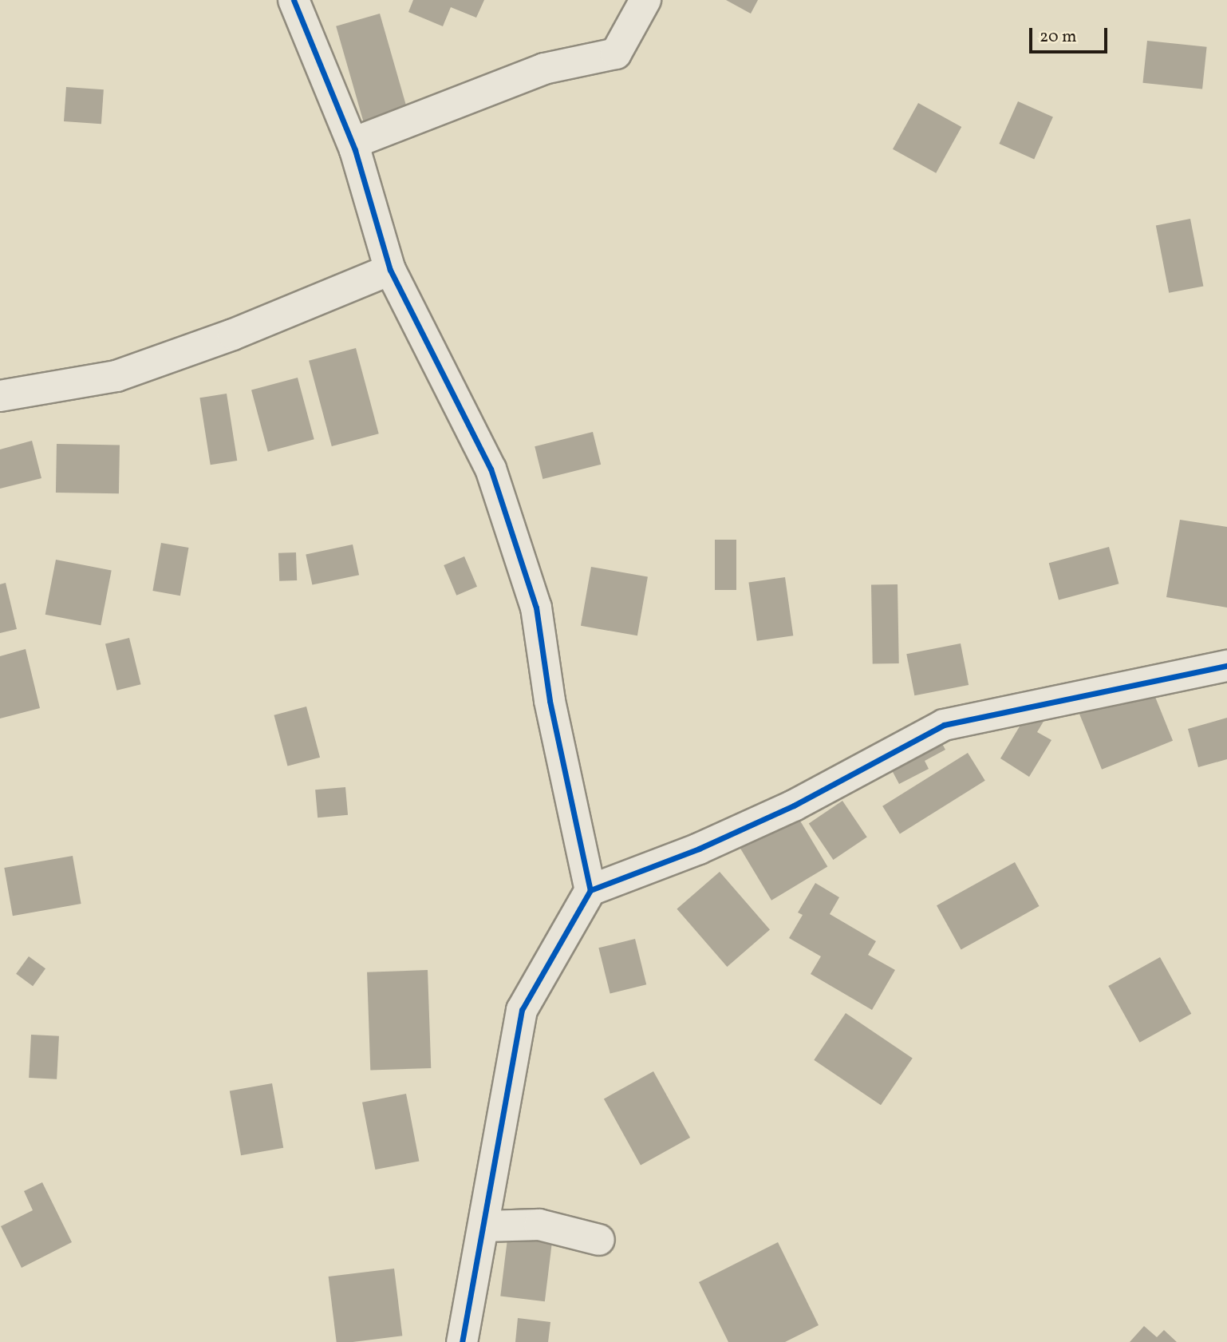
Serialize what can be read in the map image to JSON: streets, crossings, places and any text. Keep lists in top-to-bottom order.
{
  "scale_bar": "20 m"
}
